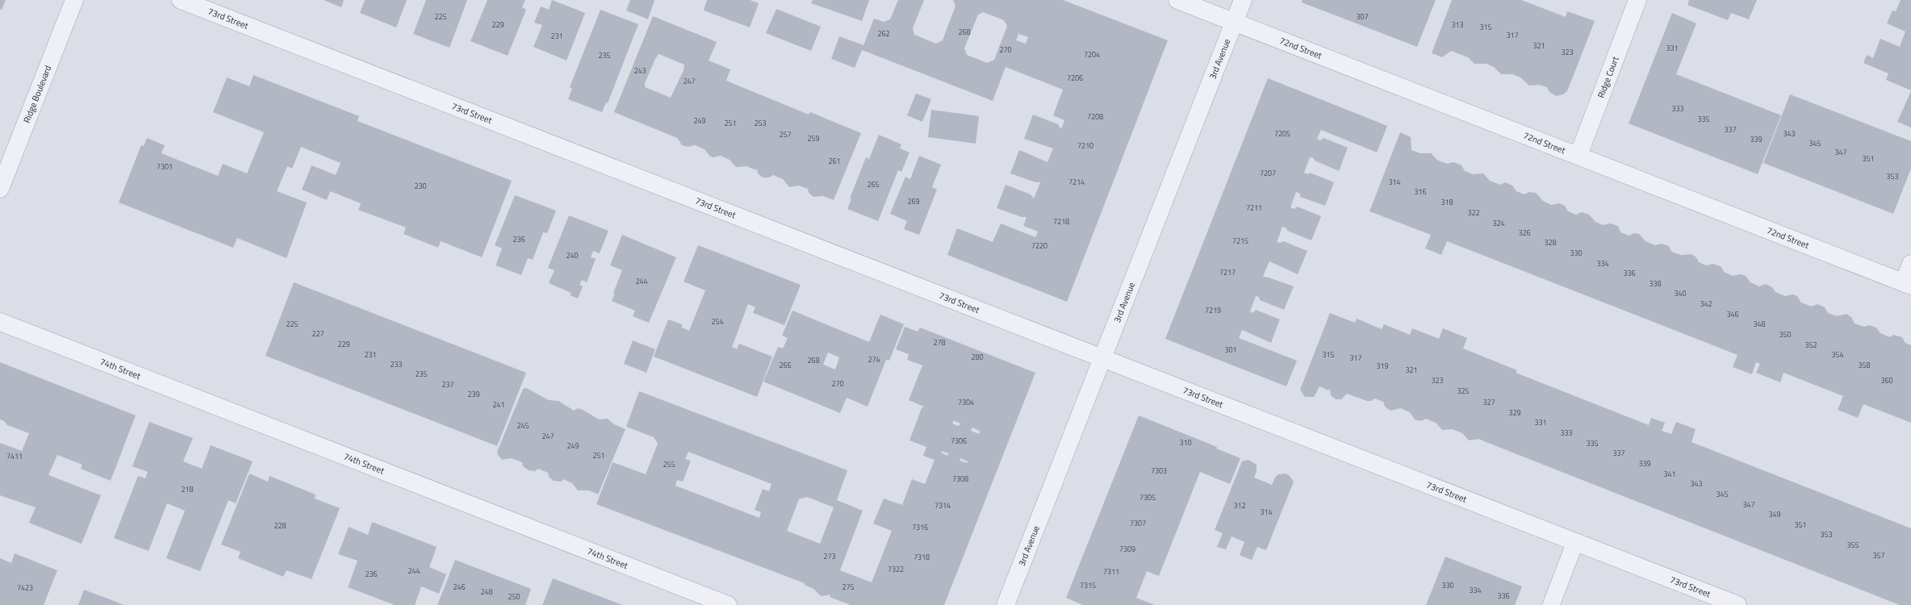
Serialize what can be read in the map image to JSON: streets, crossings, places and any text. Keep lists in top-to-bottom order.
{
  "streets": {
    "street": [
      "73rd Street",
      "72nd Street",
      "3rd Avenue",
      "Ridge Court",
      "Ridge Boulevard",
      "74th Street"
    ]
  },
  "crossings": [
    ["73rd Street", "3rd Avenue"],
    ["72nd Street", "3rd Avenue"],
    ["72nd Street", "Ridge Court"]
  ],
  "house_numbers": [
    "225",
    "307",
    "229",
    "313",
    "315",
    "268",
    "262",
    "317",
    "231",
    "321",
    "331",
    "270",
    "323",
    "7204",
    "235",
    "243",
    "7206",
    "247",
    "333",
    "7208",
    "335",
    "249",
    "251",
    "253",
    "337",
    "7205",
    "343",
    "257",
    "259",
    "339",
    "345",
    "7210",
    "347",
    "351",
    "261",
    "7301",
    "7207",
    "353",
    "7214",
    "314",
    "265",
    "230",
    "316",
    "269",
    "318",
    "7211",
    "322",
    "7218",
    "324",
    "326",
    "236",
    "7215",
    "328",
    "7220",
    "330",
    "240",
    "334",
    "7217",
    "336",
    "244",
    "338",
    "340",
    "342",
    "7219",
    "346",
    "254",
    "225",
    "348",
    "227",
    "350",
    "278",
    "229",
    "352",
    "301",
    "231",
    "315",
    "354",
    "280",
    "317",
    "274",
    "268",
    "233",
    "266",
    "358",
    "319",
    "321",
    "235",
    "323",
    "360",
    "270",
    "237",
    "325",
    "239",
    "7304",
    "327",
    "241",
    "329",
    "331",
    "245",
    "333",
    "247",
    "7306",
    "310",
    "335",
    "249",
    "337",
    "251",
    "7411",
    "339",
    "255",
    "7303",
    "341",
    "7308",
    "343",
    "218",
    "345",
    "7305",
    "347",
    "7314",
    "312",
    "314",
    "349",
    "7307",
    "351",
    "228",
    "7316",
    "353",
    "355",
    "7309",
    "357",
    "273",
    "7318",
    "7322",
    "244",
    "7311",
    "236",
    "7315",
    "330",
    "246",
    "275",
    "7423",
    "334",
    "248",
    "336",
    "250"
  ]
}
